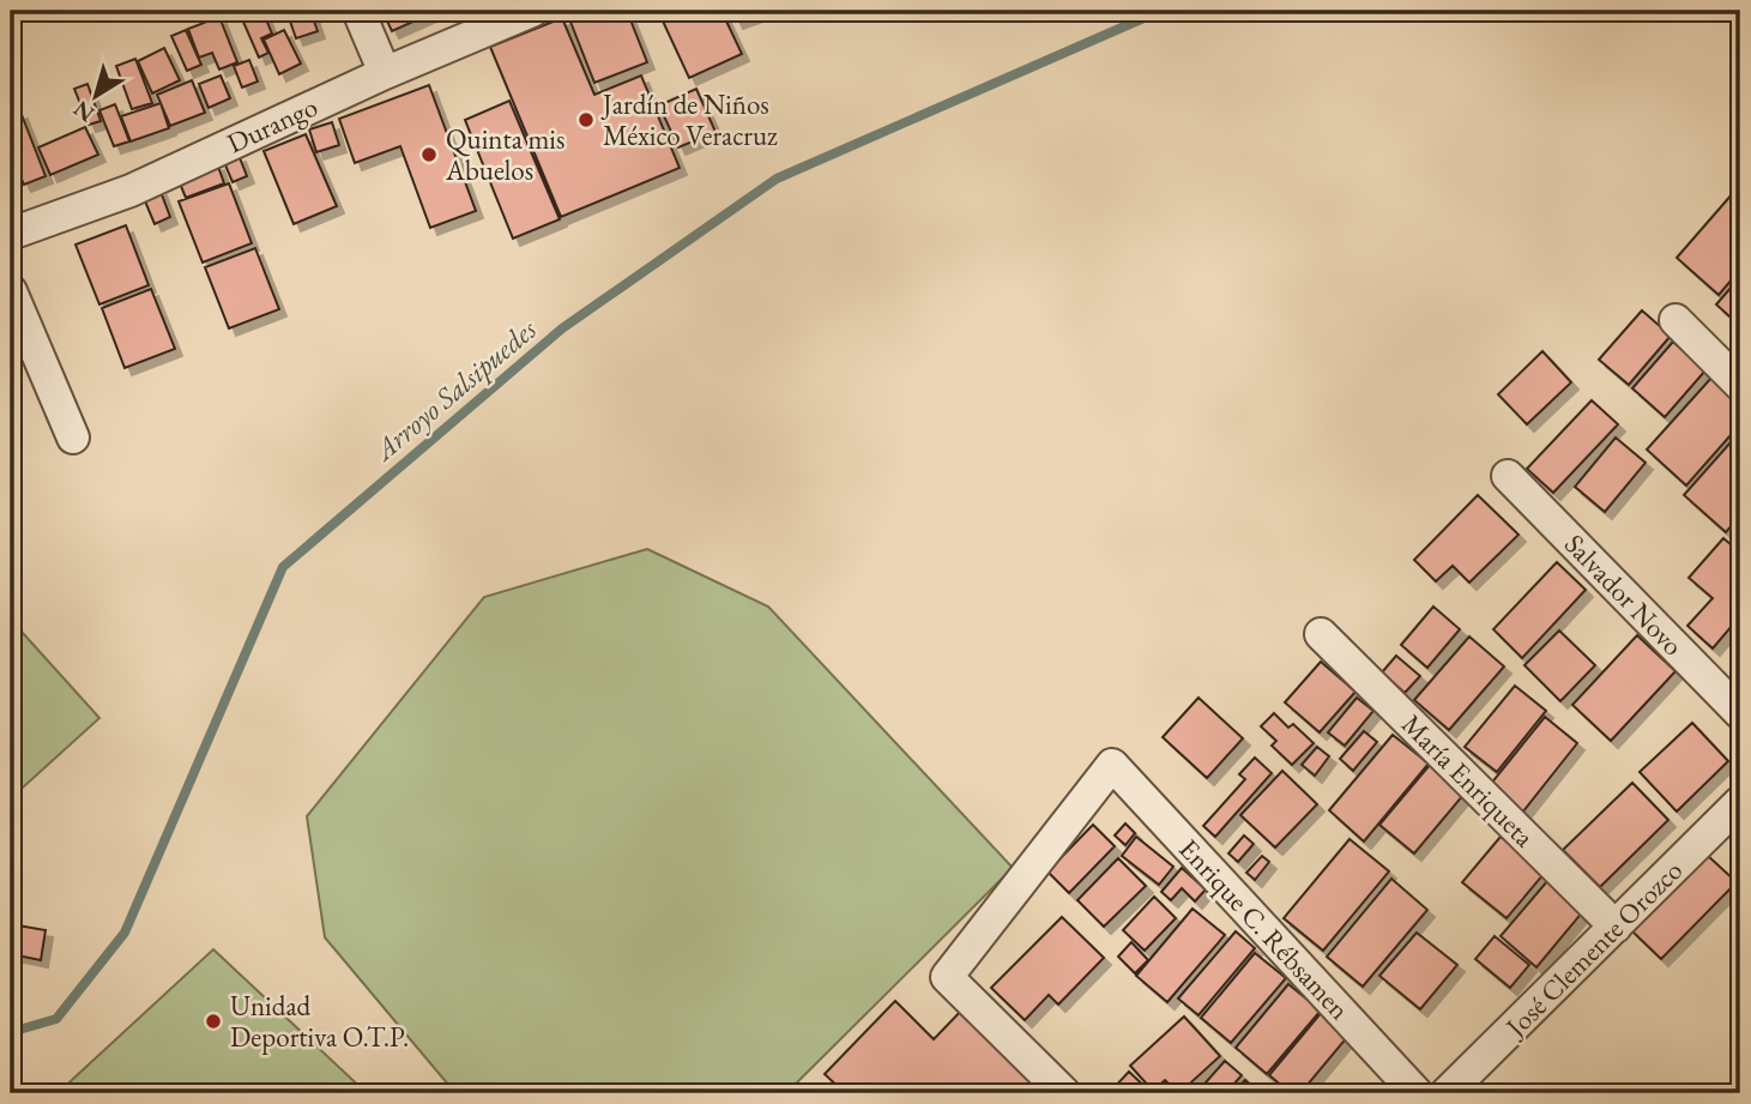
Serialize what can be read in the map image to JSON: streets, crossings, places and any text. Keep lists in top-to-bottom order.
{
  "streets": {
    "street": [
      "Durango",
      "Salvador Novo",
      "María Enriqueta",
      "Enrique C. Rébsamen",
      "José Clemente Orozco"
    ]
  },
  "crossings": [
    ["María Enriqueta", "José Clemente Orozco"]
  ],
  "water": ["Arroyo Salsipuedes"],
  "places": ["Jardín de Niños México Veracruz", "Quinta mis Abuelos", "Unidad Deportiva O.T.P."],
  "north": "bottom left"
}
